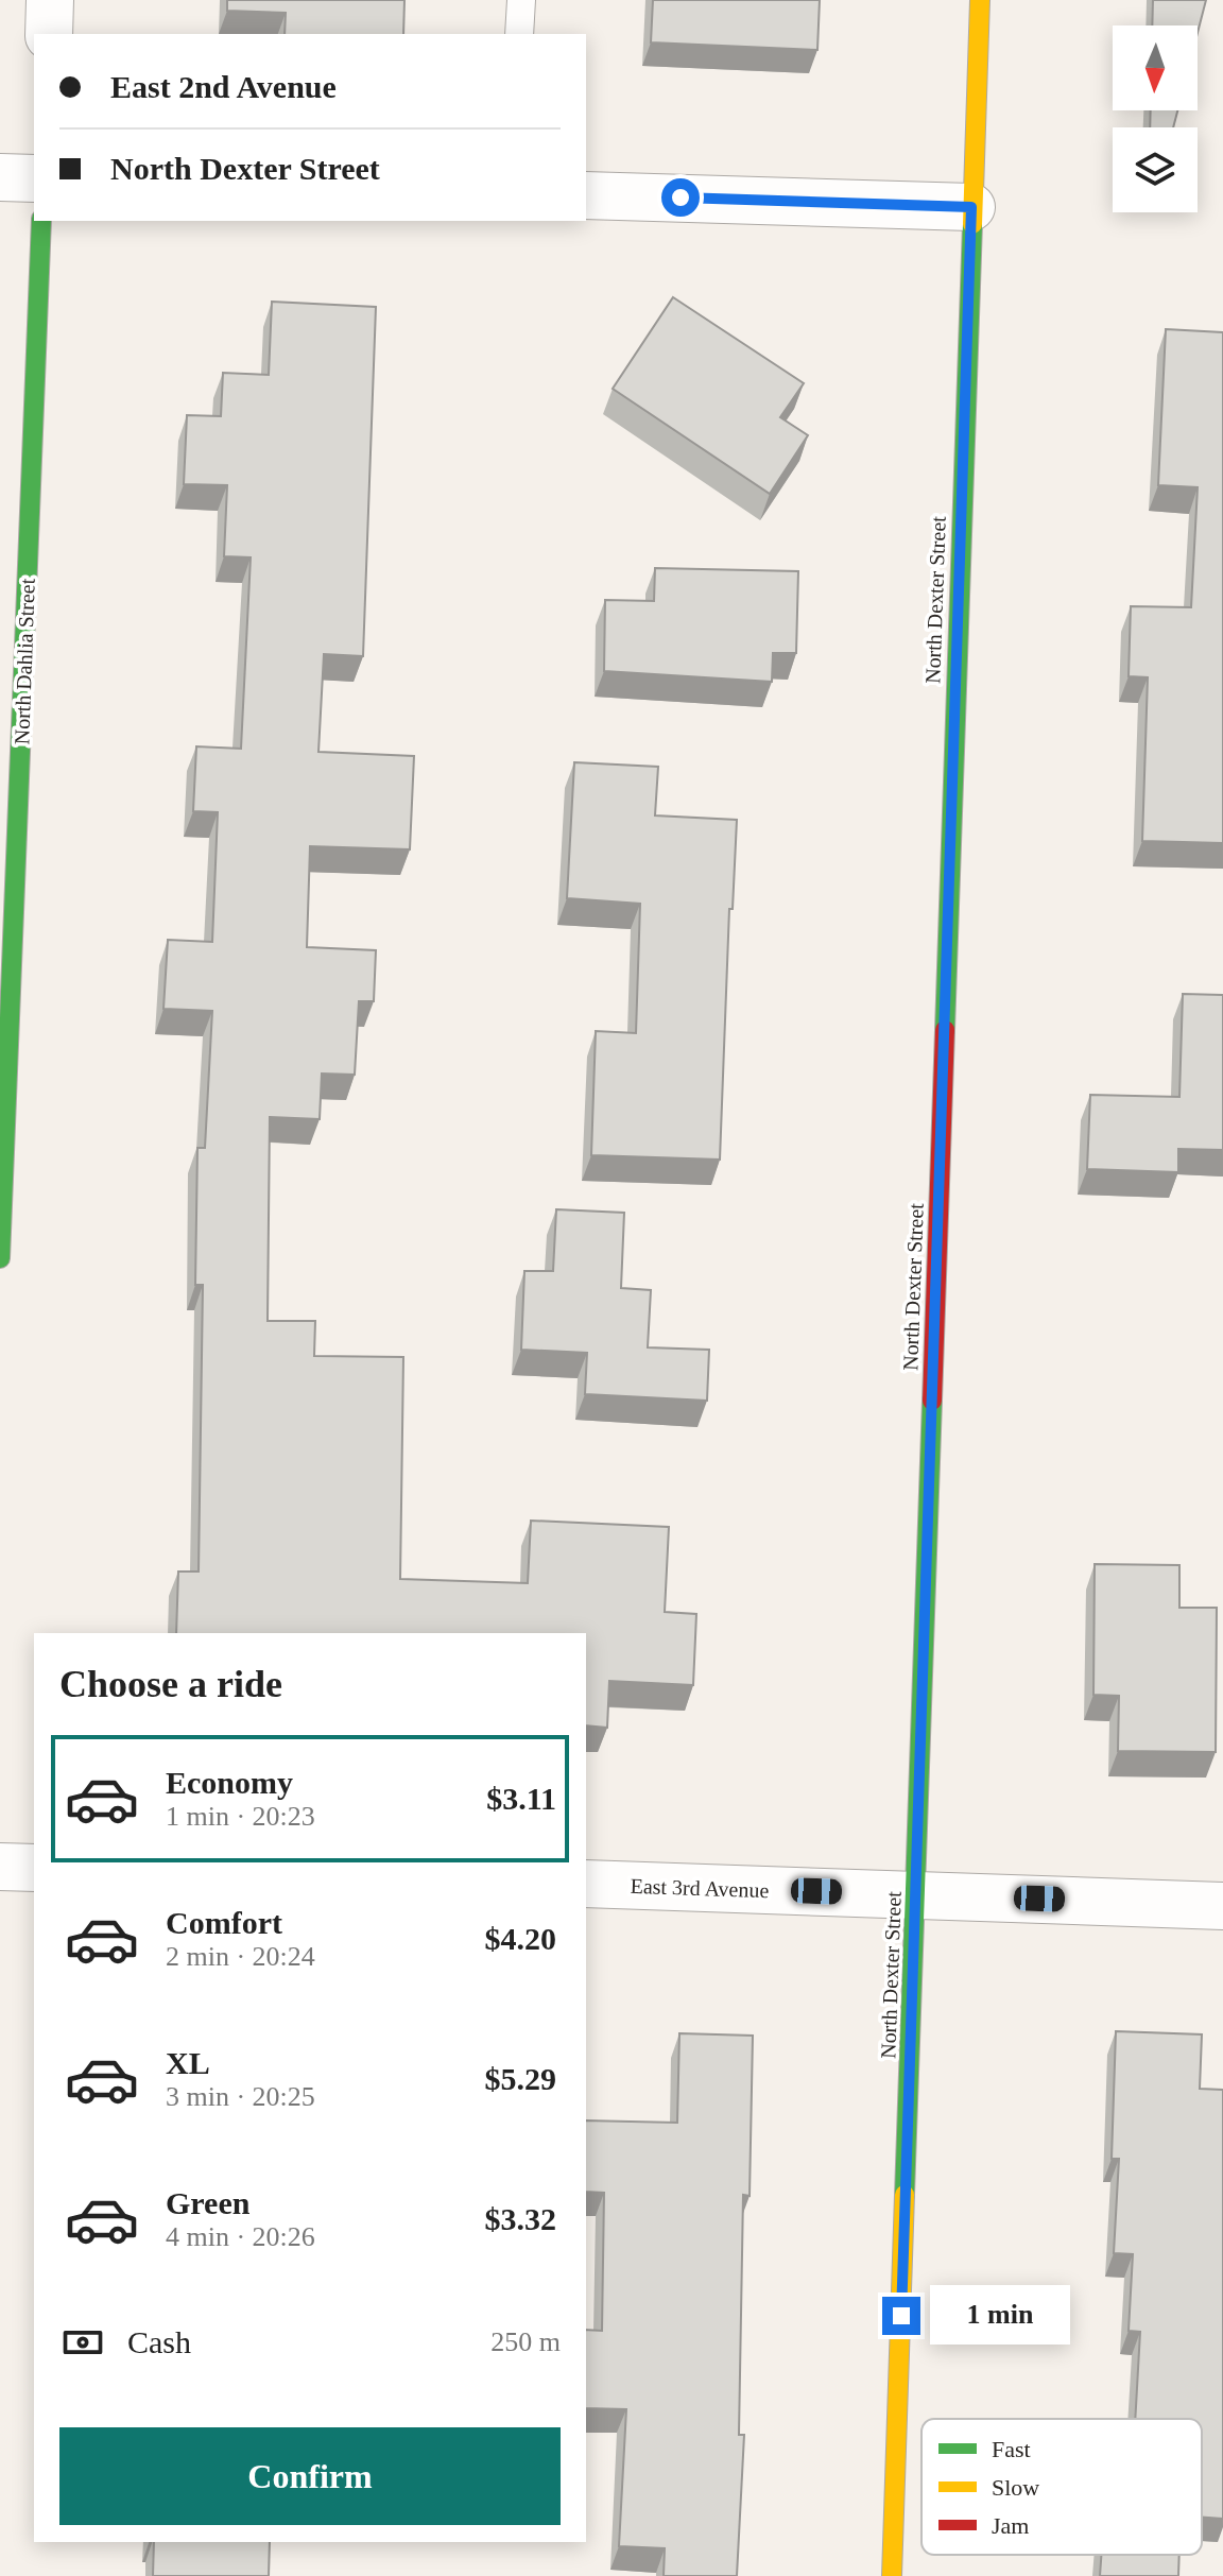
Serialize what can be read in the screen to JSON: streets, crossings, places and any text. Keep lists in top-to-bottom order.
{
  "streets": {
    "street": ["North Dexter Street", "North Dahlia Street", "East 3rd Avenue"]
  },
  "crossings": [
    ["North Dexter Street", "East 3rd Avenue"]
  ],
  "legend": ["Fast", "Slow", "Jam"],
  "north": "bottom",
  "page": {
    "banner": ["East 2nd Avenue", "North Dexter Street"],
    "heading": "Choose a ride",
    "list": [
      {
        "name": "Economy",
        "note": "1 min · 20:23",
        "value": "$3.11"
      },
      {
        "name": "Comfort",
        "note": "2 min · 20:24",
        "value": "$4.20"
      },
      {
        "name": "XL",
        "note": "3 min · 20:25",
        "value": "$5.29"
      },
      {
        "name": "Green",
        "note": "4 min · 20:26",
        "value": "$3.32"
      }
    ],
    "bubble": "1 min",
    "pay": ["Cash", "250 m"],
    "buttons": "Confirm"
  }
}
